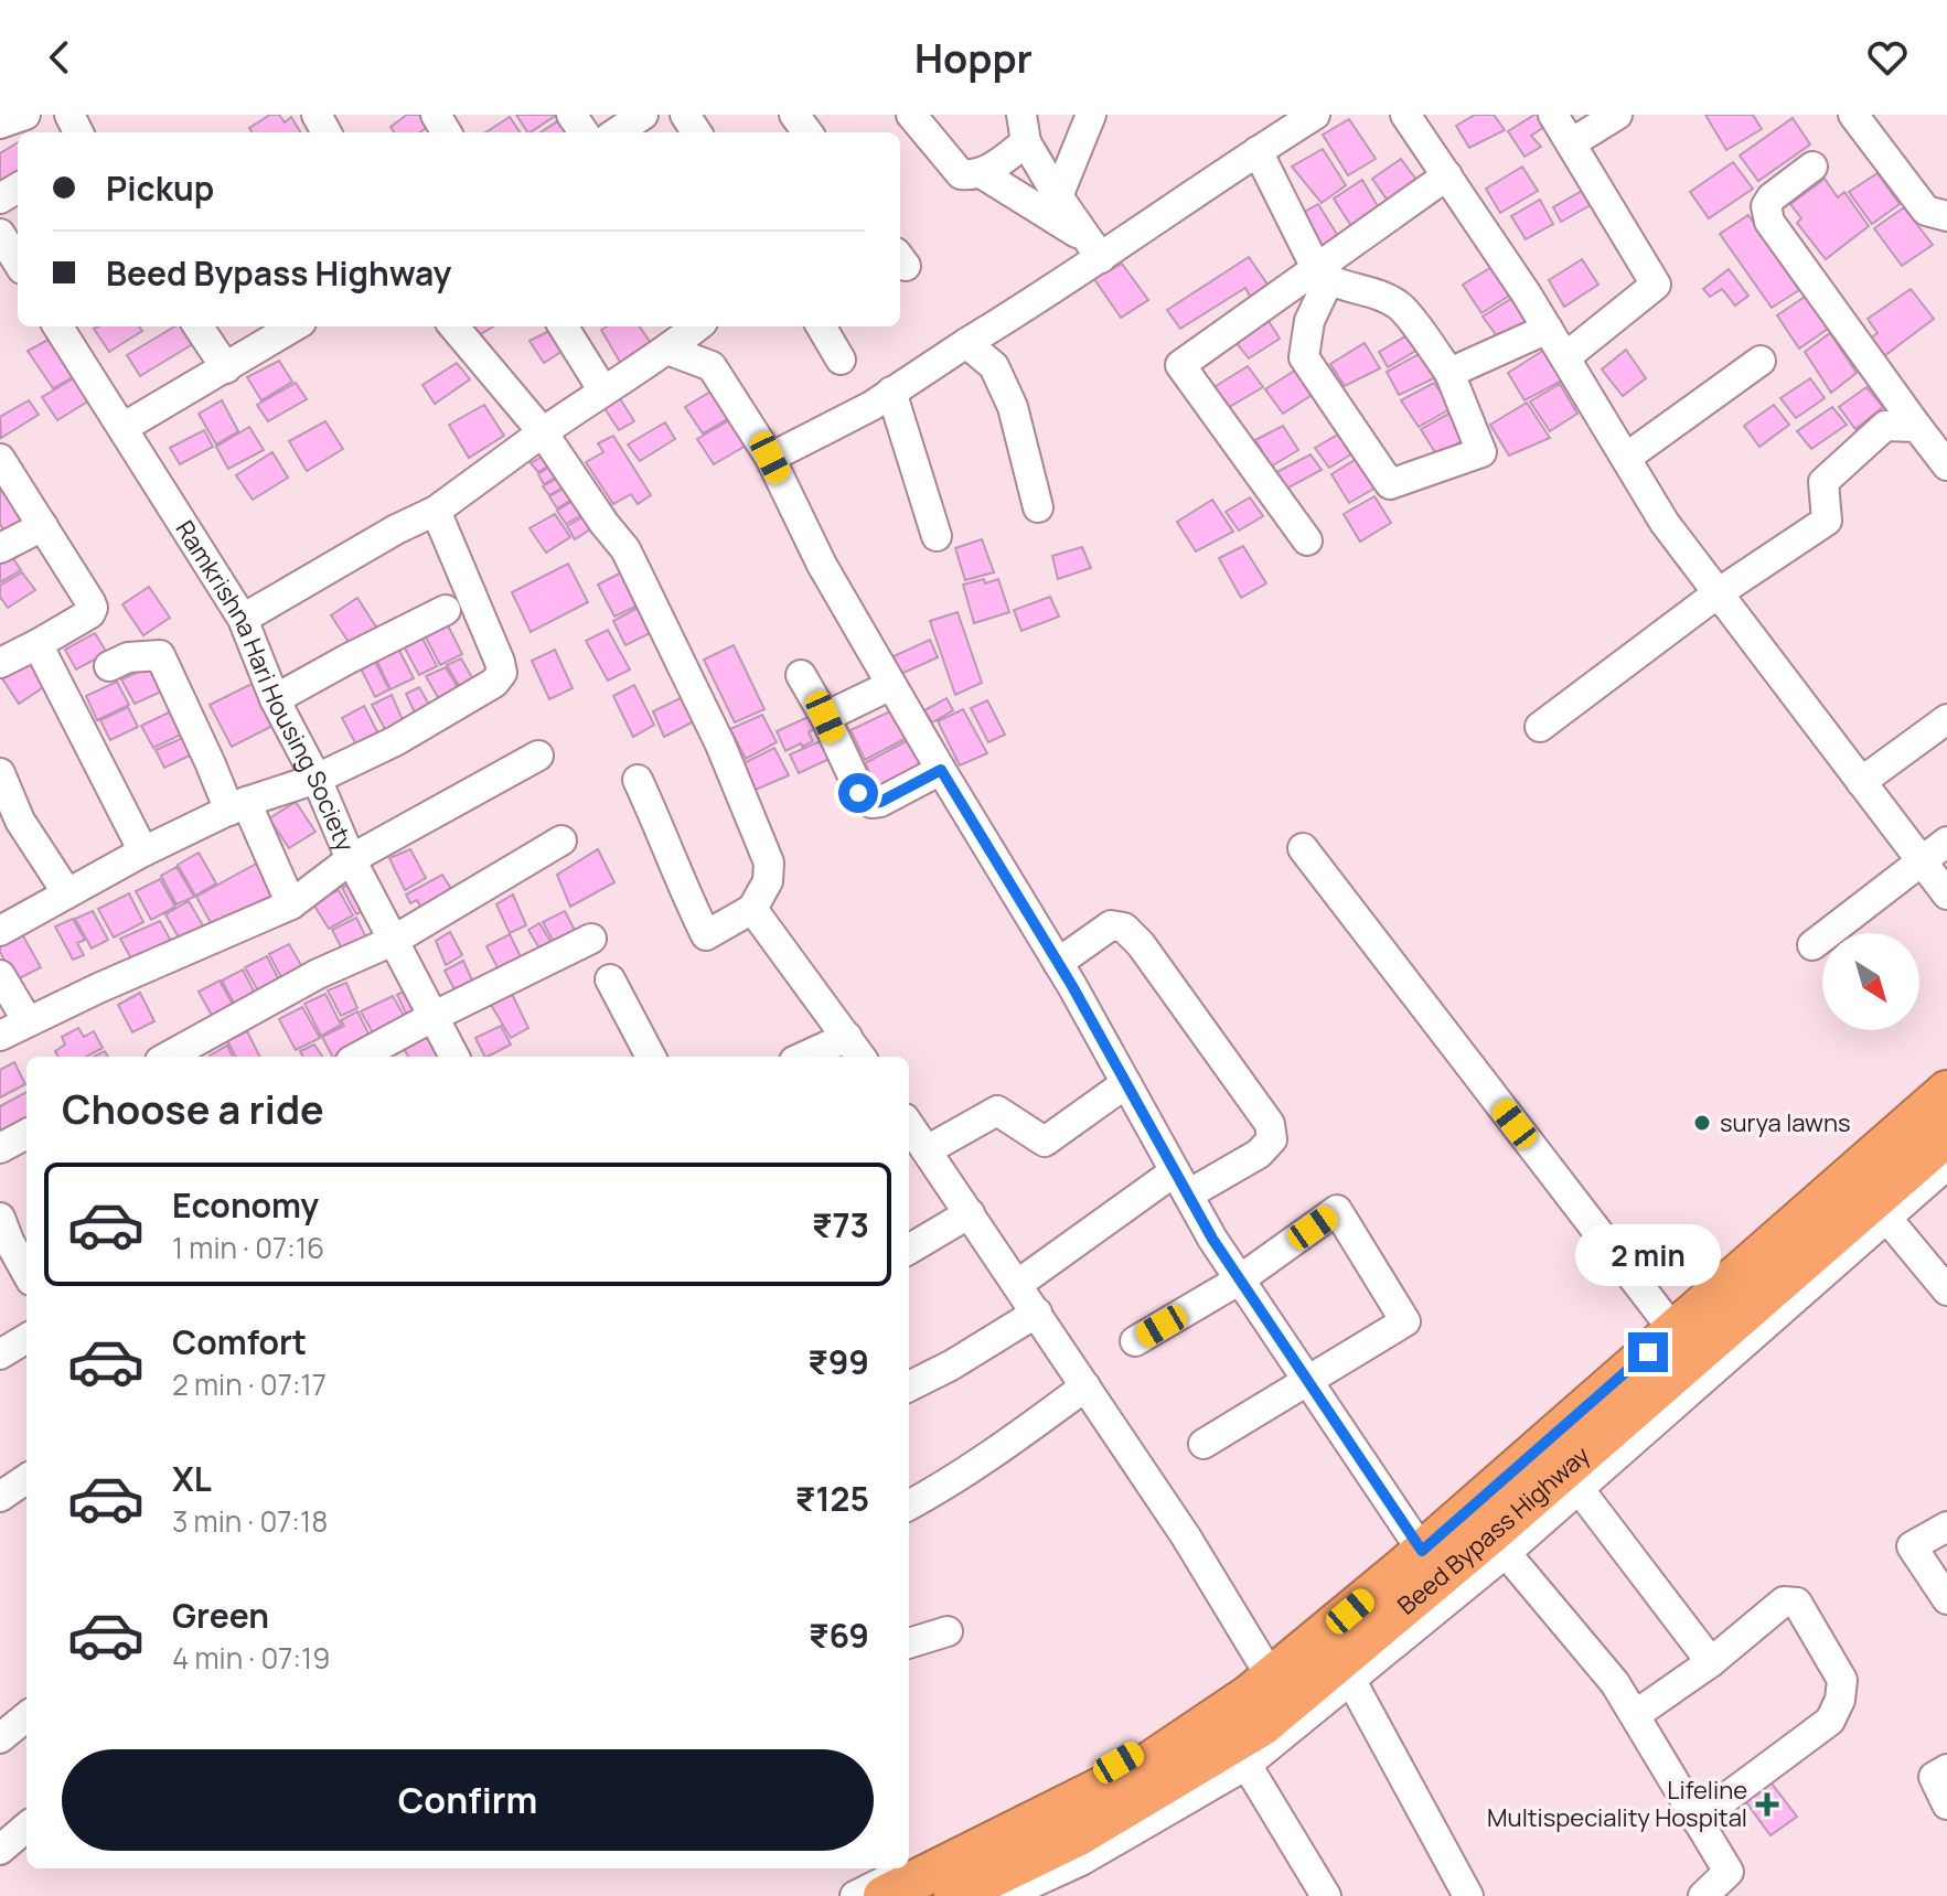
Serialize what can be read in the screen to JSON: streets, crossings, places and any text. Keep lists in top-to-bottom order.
{
  "streets": {
    "highway": ["Beed Bypass Highway"],
    "street": ["Ramkrishna Hari Housing Society"]
  },
  "places": {
    "other": ["surya lawns"],
    "health": ["Lifeline Multispeciality Hospital"]
  },
  "north": "bottom right",
  "page": {
    "header": "Hoppr",
    "banner": ["Pickup", "Beed Bypass Highway"],
    "heading": "Choose a ride",
    "list": [
      {
        "name": "Economy",
        "note": "1 min · 07:16",
        "value": "₹73"
      },
      {
        "name": "Comfort",
        "note": "2 min · 07:17",
        "value": "₹99"
      },
      {
        "name": "XL",
        "note": "3 min · 07:18",
        "value": "₹125"
      },
      {
        "name": "Green",
        "note": "4 min · 07:19",
        "value": "₹69"
      }
    ],
    "bubble": "2 min",
    "buttons": "Confirm"
  }
}
